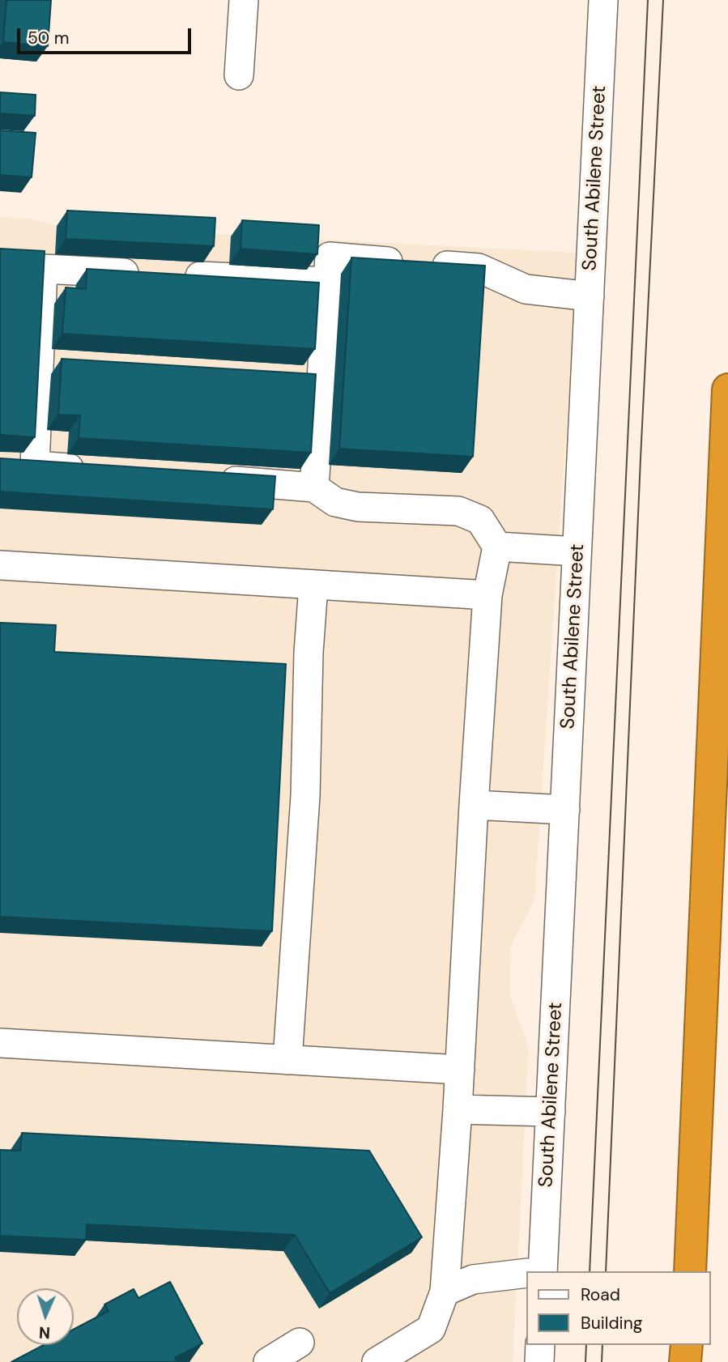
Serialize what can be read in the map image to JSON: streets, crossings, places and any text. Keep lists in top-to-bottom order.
{
  "streets": {
    "street": ["South Abilene Street"]
  },
  "legend": ["Road", "Building"],
  "scale_bar": "50 m",
  "north": "bottom"
}
